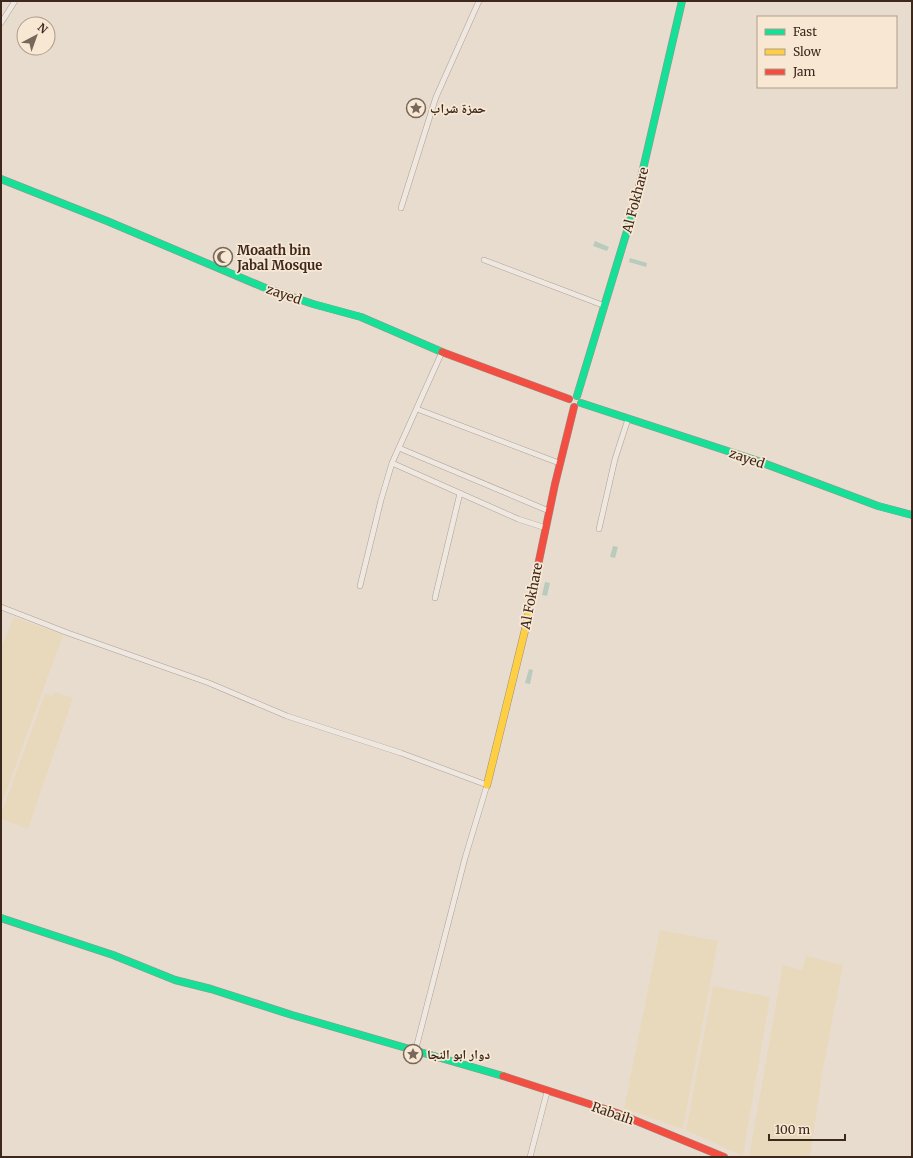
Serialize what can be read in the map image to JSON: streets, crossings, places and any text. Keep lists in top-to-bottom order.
{
  "streets": {
    "street": ["Al Fokhare", "zayed", "Rabaih"]
  },
  "crossings": [
    ["Al Fokhare", "zayed"]
  ],
  "places": {
    "place": ["حمزة شراب", "دوار ابو النجا"],
    "mosque": ["Moaath bin Jabal Mosque"]
  },
  "legend": ["Fast", "Slow", "Jam"],
  "scale_bar": "100 m",
  "north": "top right"
}
